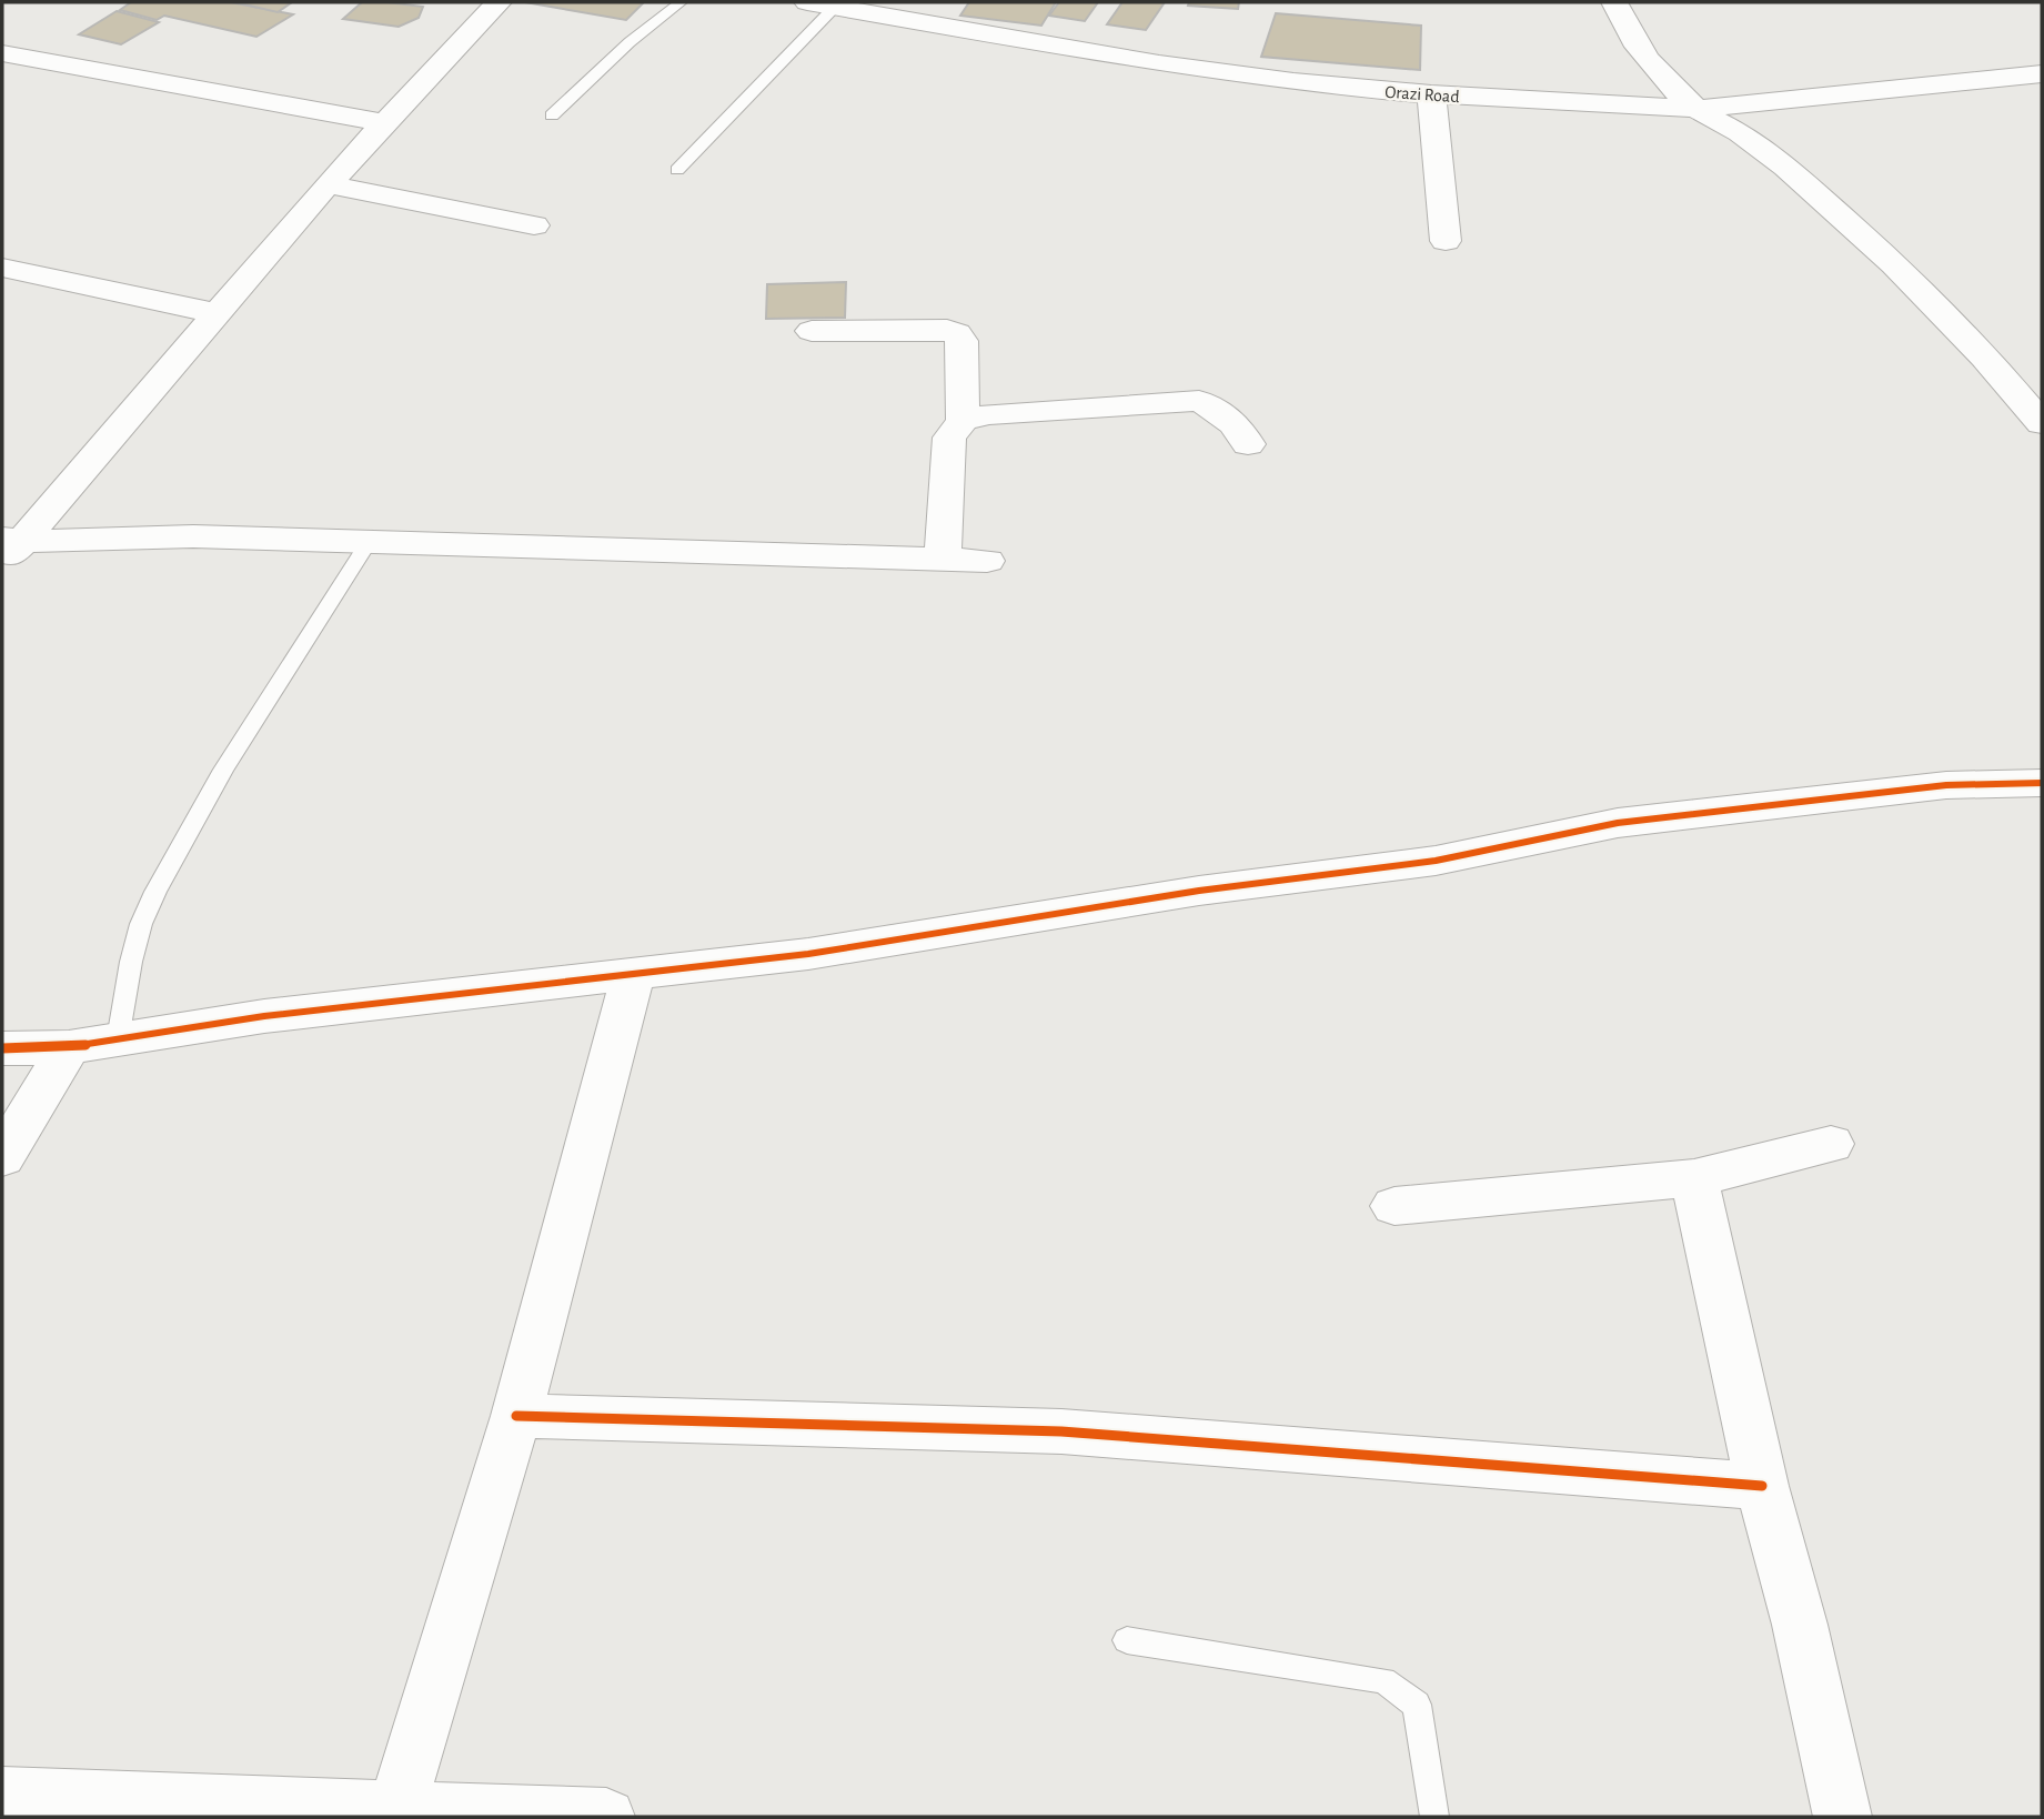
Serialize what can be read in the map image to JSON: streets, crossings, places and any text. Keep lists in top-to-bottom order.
{
  "streets": {
    "street": ["Orazi Road"]
  }
}
